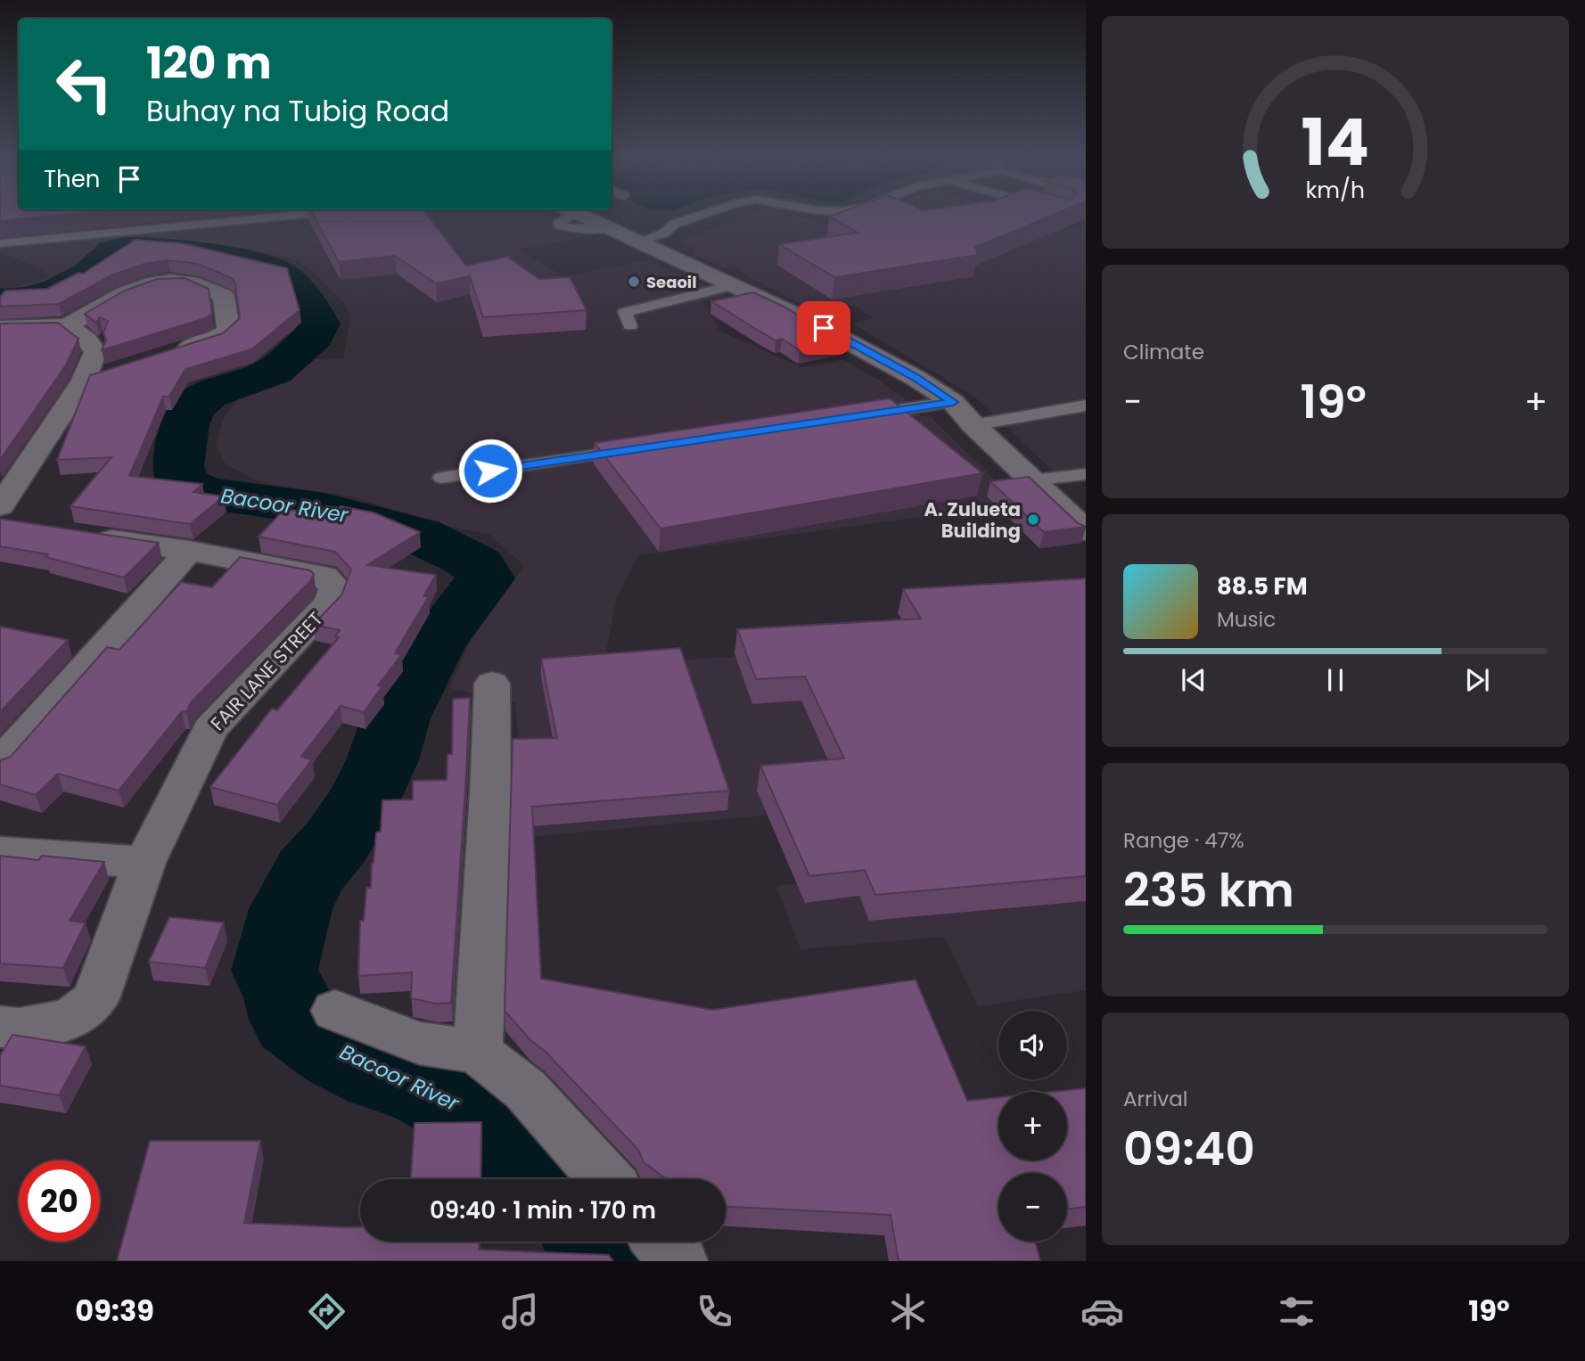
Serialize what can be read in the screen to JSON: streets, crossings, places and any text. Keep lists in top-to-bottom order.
{
  "streets": {
    "street": ["FAIR LANE STREET"]
  },
  "water": ["Bacoor River"],
  "places": ["Seaoil", "A. Zulueta Building"],
  "page": {
    "turn": ["120 m", "Buhay na Tubig Road"],
    "then": "Then",
    "tile": [
      "Climate",
      ["Range · 47%", "235 km"],
      ["Arrival", "09:40"]
    ],
    "heat": ["−", "19°", "+"],
    "song": ["88.5 FM", "Music"],
    "map_buttons": ["+", "−"],
    "limit": "20",
    "trip": "09:40 · 1 min · 170 m",
    "tabs": ["09:39", "19°"],
    "gauge": ["14", "km/h"]
  }
}
